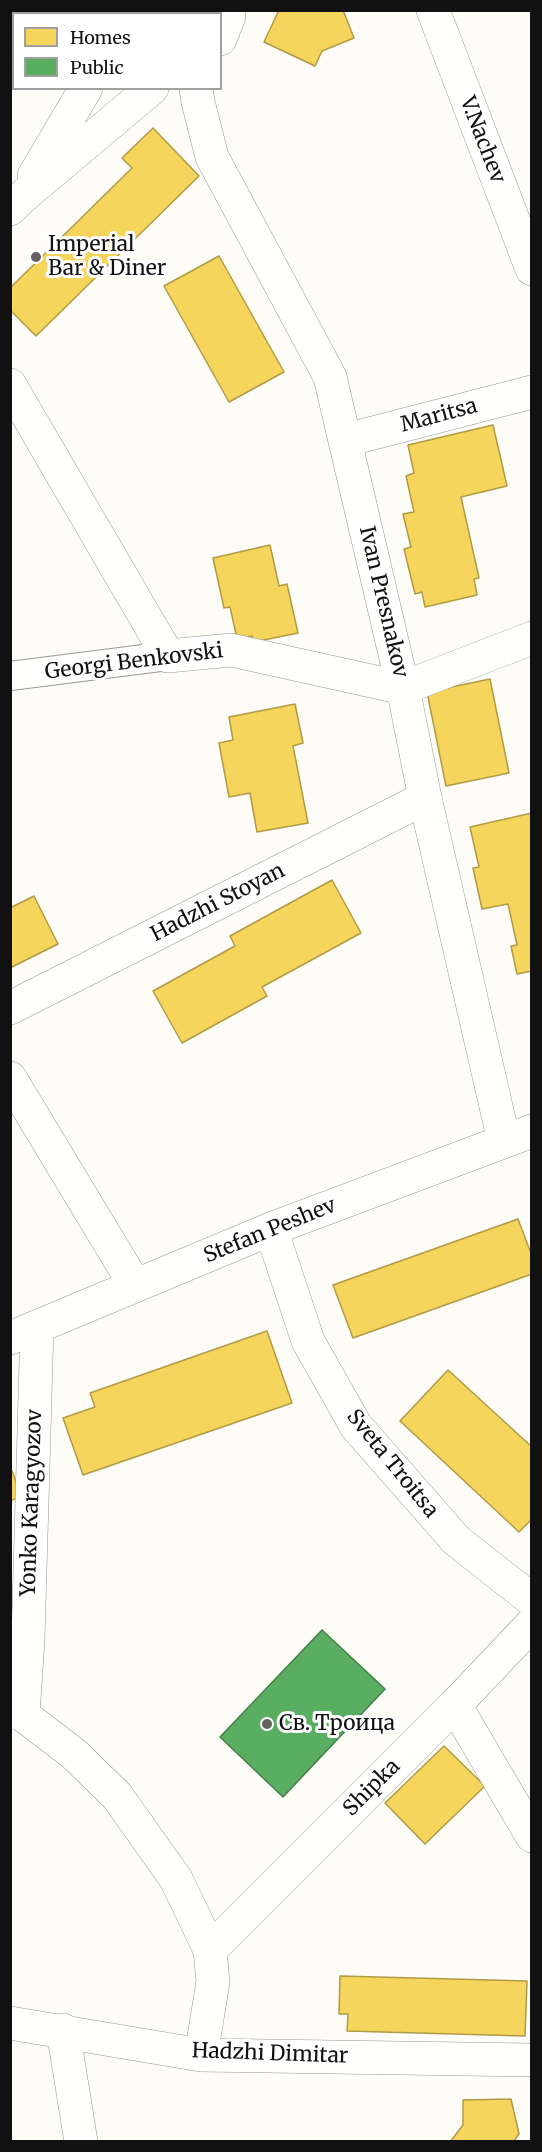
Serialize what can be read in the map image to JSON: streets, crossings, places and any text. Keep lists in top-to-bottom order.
{
  "streets": {
    "street": [
      "V.Nachev",
      "Maritsa",
      "Ivan Presnakov",
      "Georgi Benkovski",
      "Hadzhi Stoyan",
      "Stefan Peshev",
      "Sveta Troitsa",
      "Yonko Karagyozov",
      "Shipka",
      "Hadzhi Dimitar"
    ]
  },
  "crossings": [
    ["Maritsa", "Ivan Presnakov"],
    ["Ivan Presnakov", "Georgi Benkovski"],
    ["Ivan Presnakov", "Hadzhi Stoyan"],
    ["Ivan Presnakov", "Stefan Peshev"],
    ["Stefan Peshev", "Sveta Troitsa"],
    ["Stefan Peshev", "Yonko Karagyozov"]
  ],
  "places": ["Imperial Bar & Diner", "Св. Троица"],
  "legend": ["Homes", "Public"]
}
